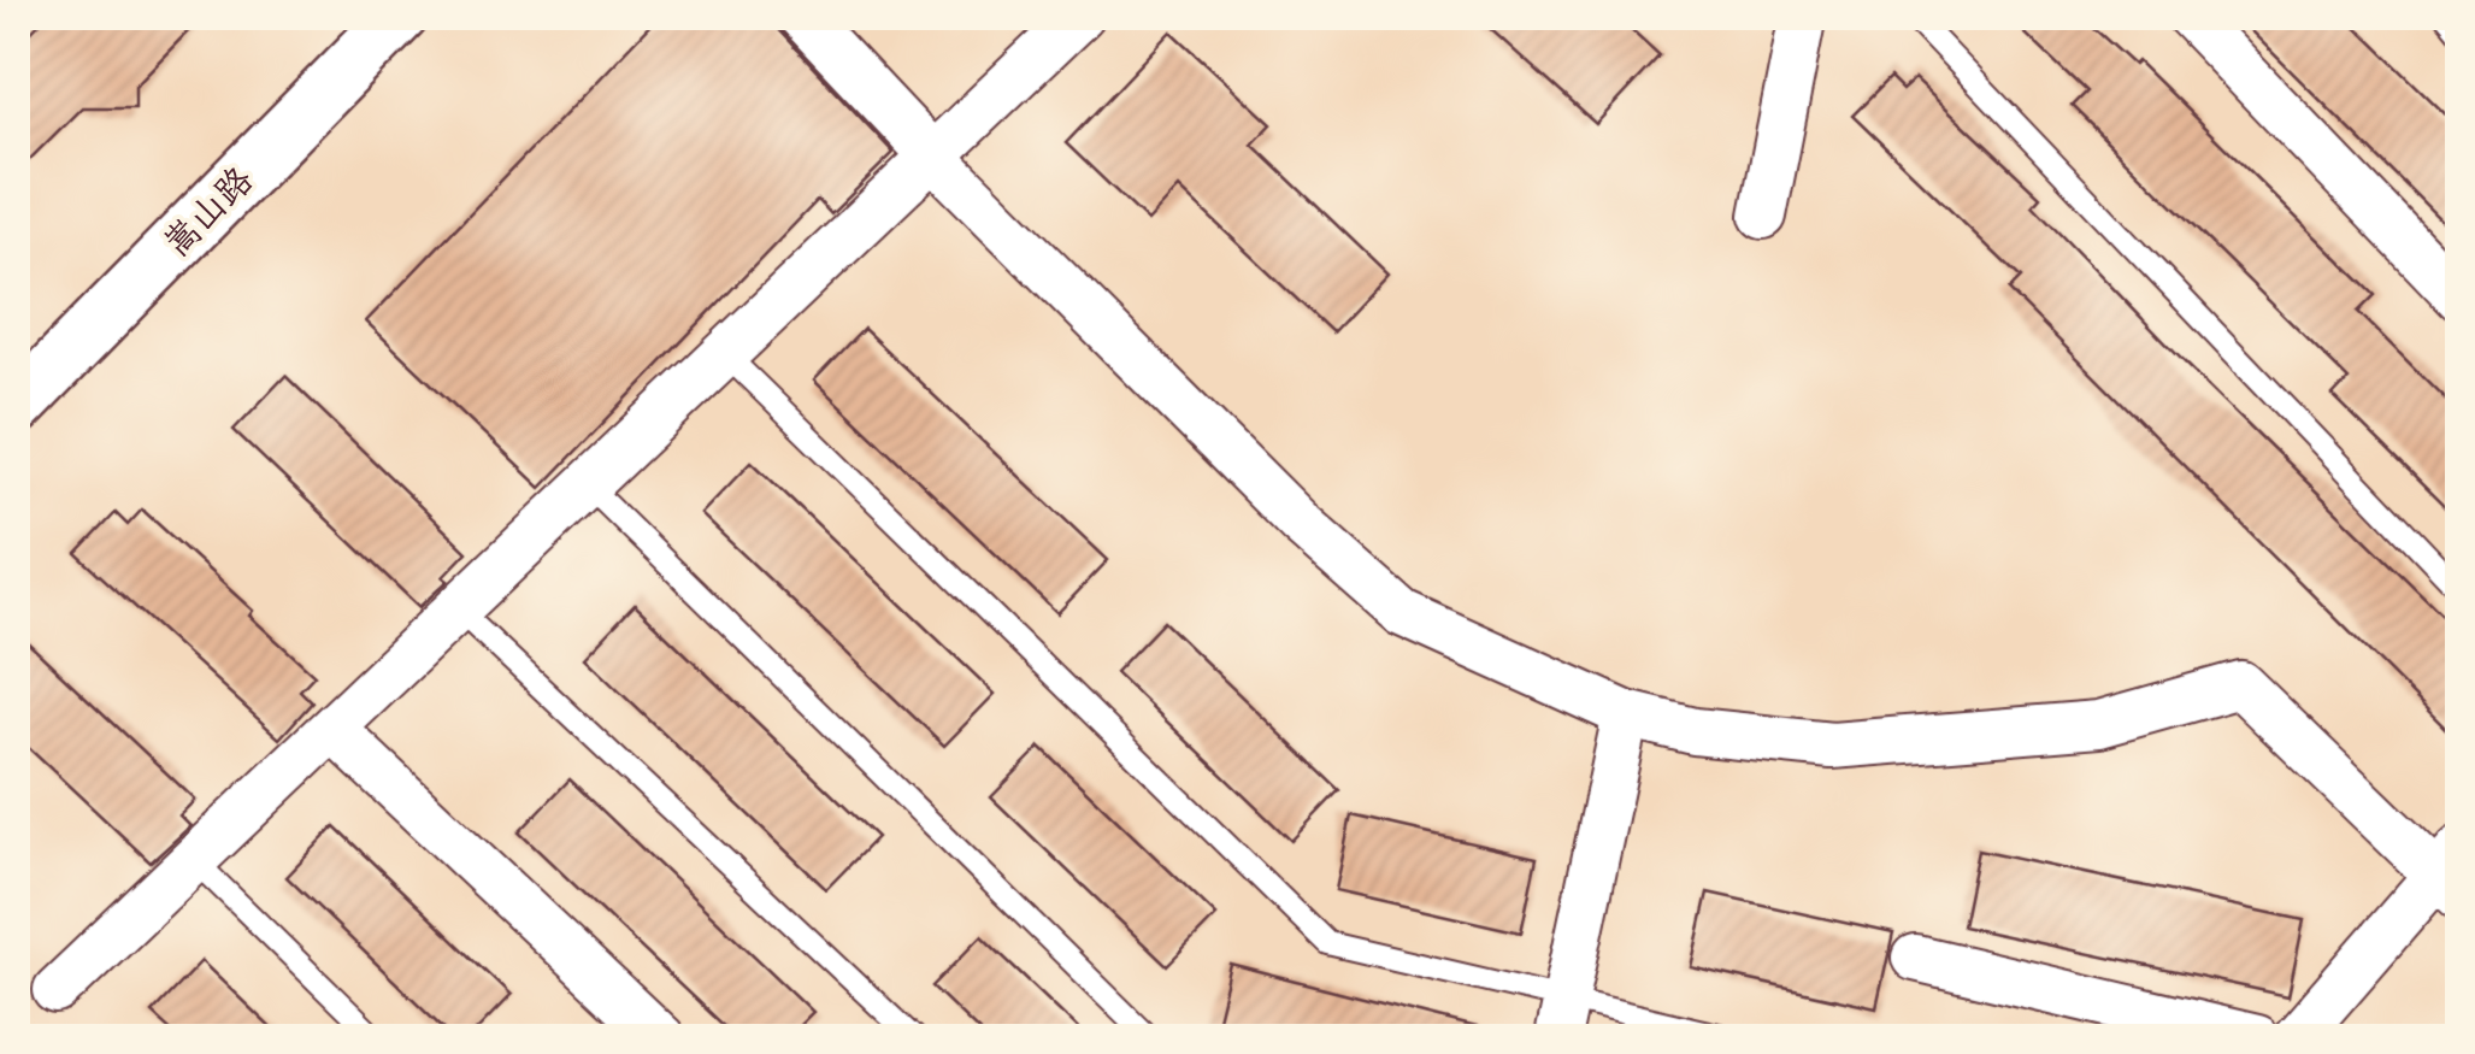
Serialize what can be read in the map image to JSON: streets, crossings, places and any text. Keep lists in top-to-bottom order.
{
  "streets": {
    "street": ["嵩山路"]
  }
}
